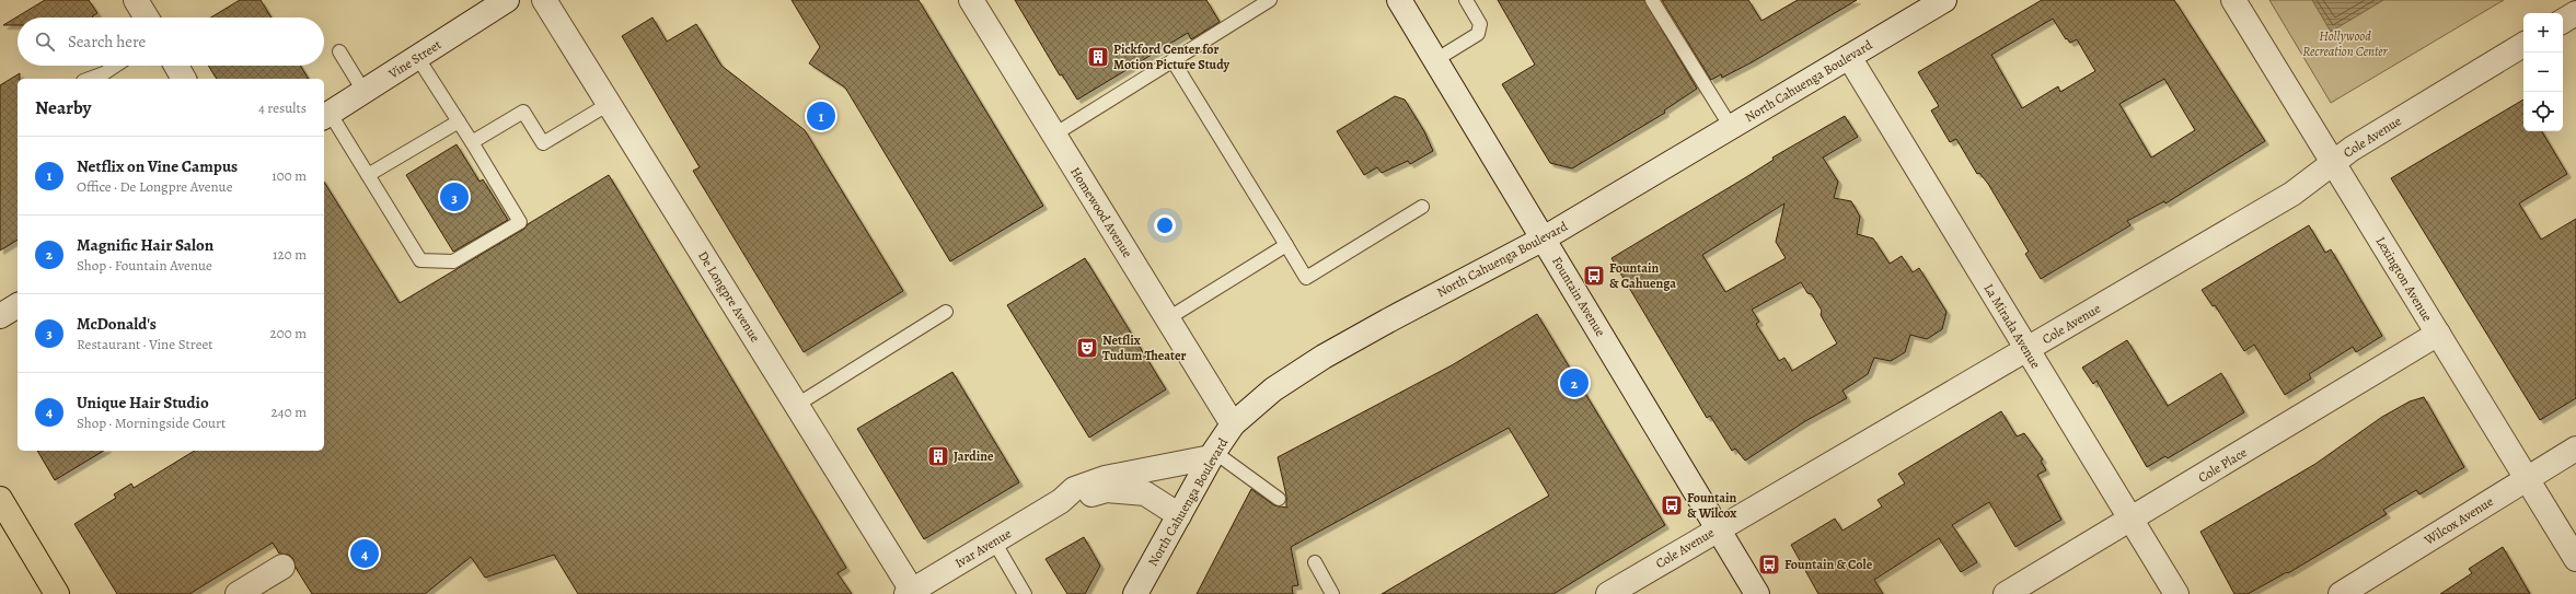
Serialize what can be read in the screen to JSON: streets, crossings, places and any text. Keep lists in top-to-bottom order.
{
  "streets": {
    "street": [
      "Vine Street",
      "North Cahuenga Boulevard",
      "Cole Avenue",
      "Homewood Avenue",
      "Lexington Avenue",
      "De Longpre Avenue",
      "Fountain Avenue",
      "La Mirada Avenue",
      "Cole Place",
      "Wilcox Avenue",
      "Ivar Avenue"
    ]
  },
  "crossings": [
    ["North Cahuenga Boulevard", "Homewood Avenue"],
    ["North Cahuenga Boulevard", "Fountain Avenue"],
    ["North Cahuenga Boulevard", "La Mirada Avenue"],
    ["North Cahuenga Boulevard", "Ivar Avenue"],
    ["Cole Avenue", "Lexington Avenue"],
    ["Cole Avenue", "Fountain Avenue"],
    ["Cole Avenue", "La Mirada Avenue"],
    ["Lexington Avenue", "Cole Place"],
    ["Lexington Avenue", "Wilcox Avenue"],
    ["De Longpre Avenue", "Ivar Avenue"],
    ["La Mirada Avenue", "Cole Place"]
  ],
  "parks": ["Hollywood Recreation Center"],
  "places": {
    "building": ["Pickford Center for Motion Picture Study", "Jardine"],
    "bus stop": ["Fountain & Cahuenga", "Fountain & Wilcox", "Fountain & Cole"],
    "theatre": ["Netflix Tudum Theater"]
  },
  "page": {
    "map_buttons": ["+", "−"],
    "search": "Search here",
    "heading": ["Nearby", "4 results"],
    "pins": [
      "1",
      "3",
      "2",
      "4"
    ],
    "list": [
      {
        "mark": "1",
        "name": "Netflix on Vine Campus",
        "note": "Office · De Longpre Avenue",
        "value": "100 m"
      },
      {
        "mark": "2",
        "name": "Magnific Hair Salon",
        "note": "Shop · Fountain Avenue",
        "value": "120 m"
      },
      {
        "mark": "3",
        "name": "McDonald's",
        "note": "Restaurant · Vine Street",
        "value": "200 m"
      },
      {
        "mark": "4",
        "name": "Unique Hair Studio",
        "note": "Shop · Morningside Court",
        "value": "240 m"
      }
    ]
  }
}
